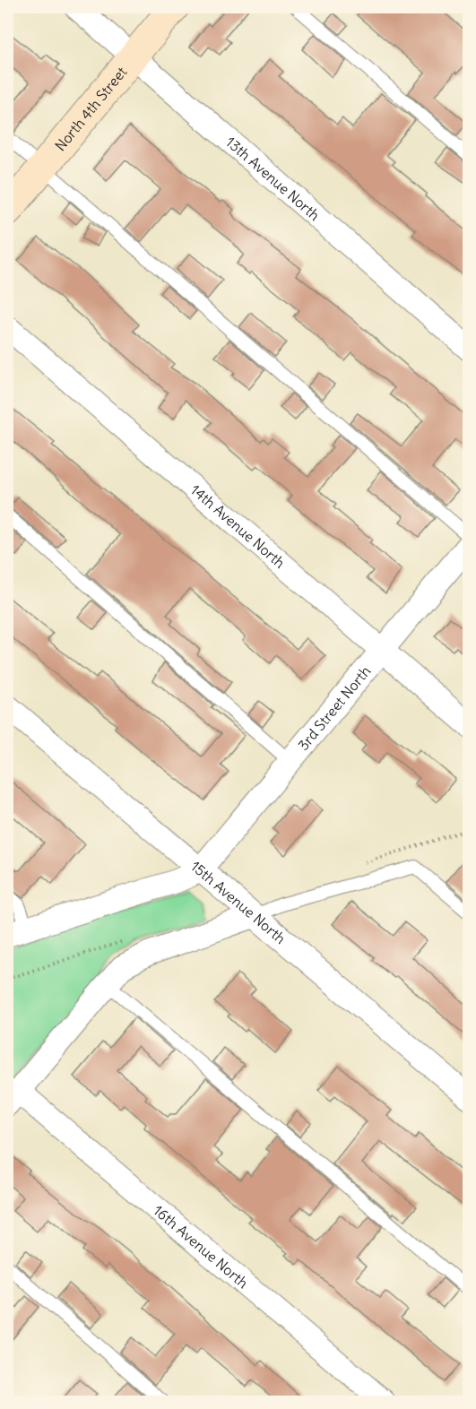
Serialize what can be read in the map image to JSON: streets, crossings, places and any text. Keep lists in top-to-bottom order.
{
  "streets": {
    "street": [
      "North 4th Street",
      "13th Avenue North",
      "14th Avenue North",
      "3rd Street North",
      "15th Avenue North",
      "16th Avenue North"
    ]
  },
  "crossings": [
    ["North 4th Street", "13th Avenue North"],
    ["14th Avenue North", "3rd Street North"],
    ["3rd Street North", "15th Avenue North"]
  ]
}
